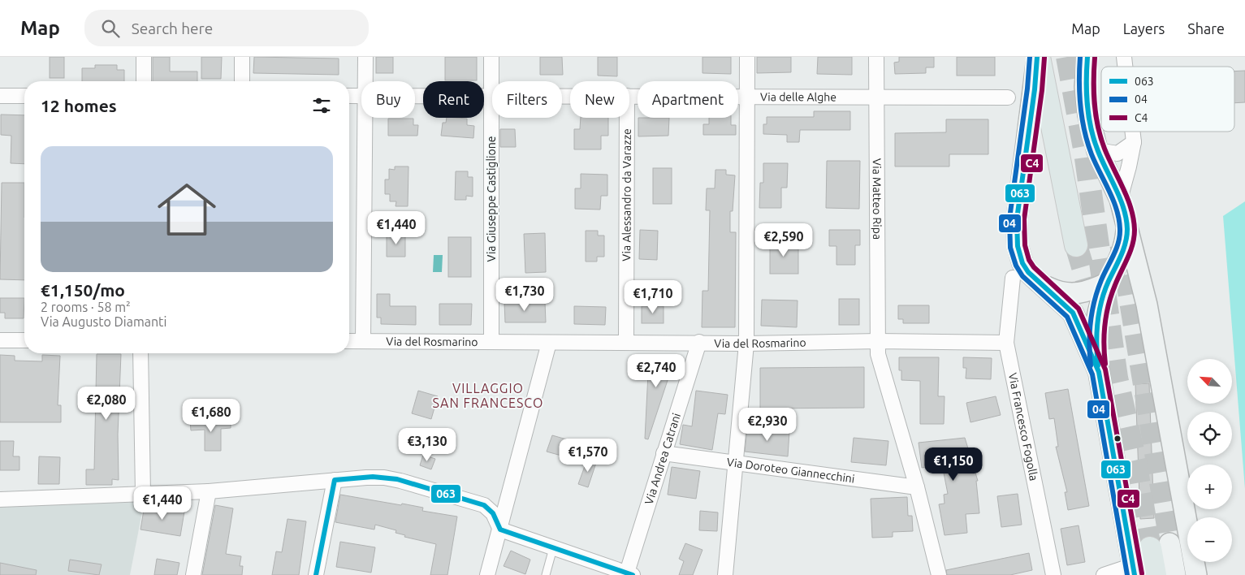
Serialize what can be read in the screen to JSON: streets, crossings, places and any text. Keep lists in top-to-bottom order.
{
  "streets": {
    "street": [
      "Via delle Alghe",
      "Via Alessandro da Varazze",
      "Via Giuseppe Castiglione",
      "Via Matteo Ripa",
      "Via del Rosmarino",
      "Via Francesco Fogolla",
      "Via Andrea Catrani",
      "Via Doroteo Giannecchini"
    ]
  },
  "crossings": [
    ["Via delle Alghe", "Via Giuseppe Castiglione"],
    ["Via delle Alghe", "Via Matteo Ripa"],
    ["Via Alessandro da Varazze", "Via del Rosmarino"],
    ["Via Giuseppe Castiglione", "Via del Rosmarino"],
    ["Via Matteo Ripa", "Via del Rosmarino"],
    ["Via Matteo Ripa", "Via Doroteo Giannecchini"],
    ["Via del Rosmarino", "Via Francesco Fogolla"],
    ["Via del Rosmarino", "Via Andrea Catrani"],
    ["Via Andrea Catrani", "Via Doroteo Giannecchini"]
  ],
  "districts": ["VILLAGGIO SAN FRANCESCO"],
  "lines": ["transit line 063", "transit line 04", "transit line C4"],
  "legend": ["063", "04", "C4"],
  "north": "top left",
  "page": {
    "header": "Map",
    "search": "Search here",
    "nav": ["Map", "Layers", "Share"],
    "chip": [
      "Buy",
      "Rent",
      "Filters",
      "New",
      "Apartment"
    ],
    "heading": "12 homes",
    "list": [
      {
        "name": "€1,150/mo",
        "note": "2 rooms · 58 m² · Via Augusto Diamanti"
      }
    ],
    "price": [
      "€1,440",
      "€2,590",
      "€1,730",
      "€1,710",
      "€2,740",
      "€2,080",
      "€1,680",
      "€2,930",
      "€3,130",
      "€1,570",
      "€1,150",
      "€1,440"
    ],
    "map_buttons": ["+", "−"]
  }
}
